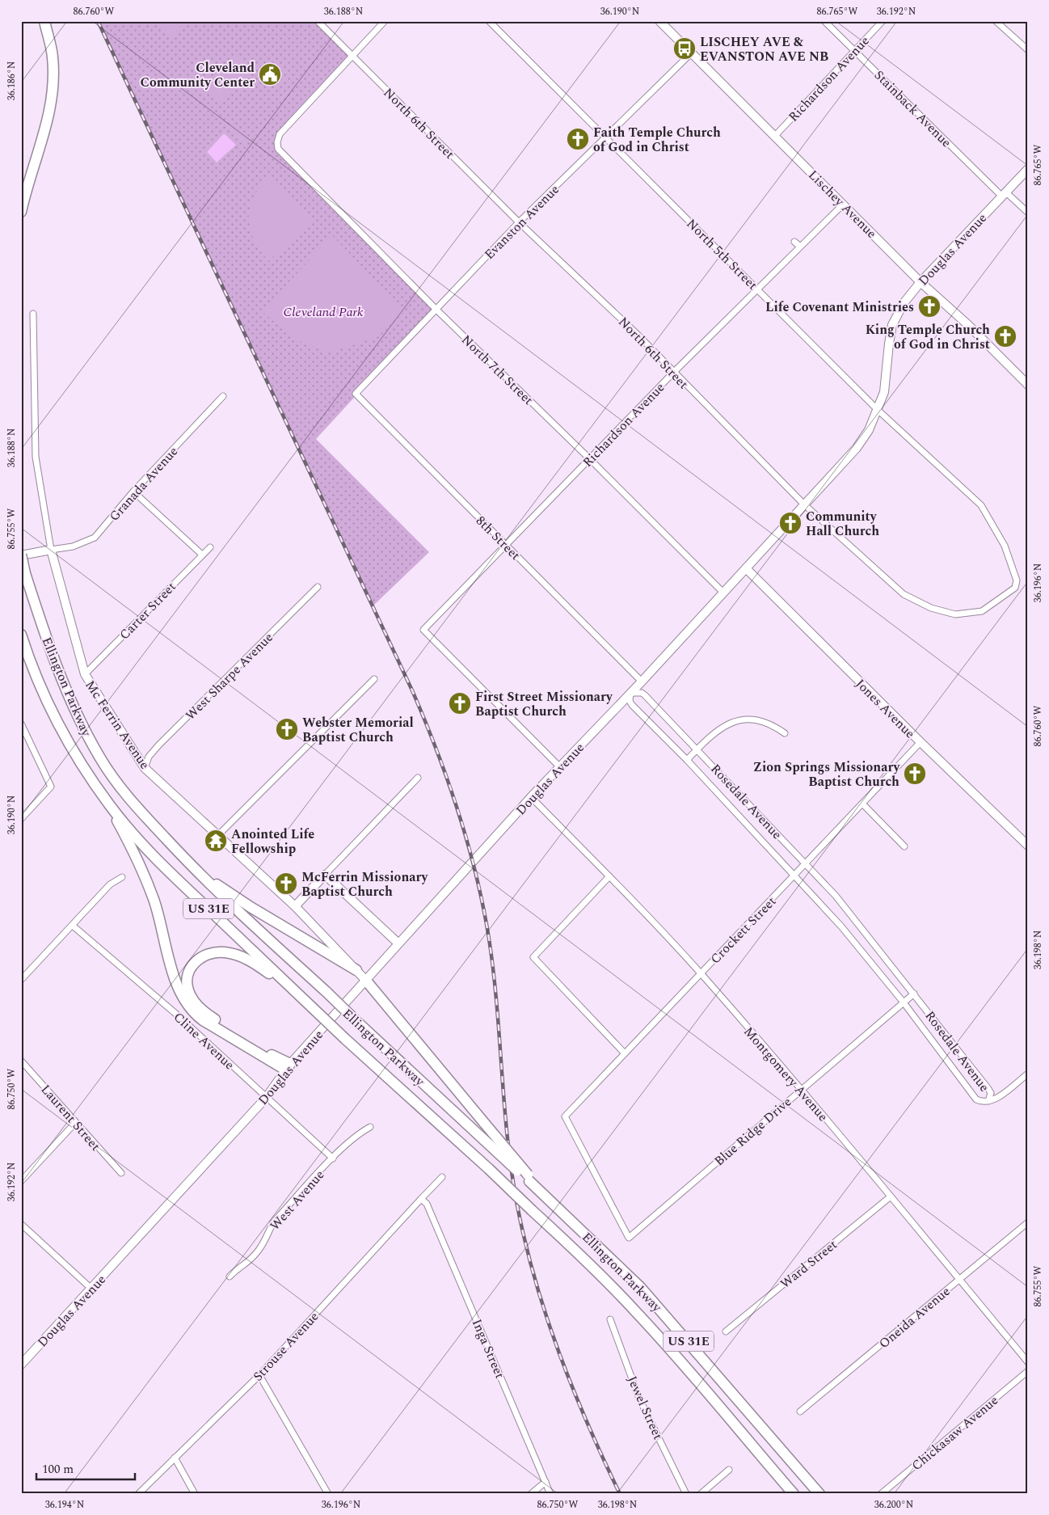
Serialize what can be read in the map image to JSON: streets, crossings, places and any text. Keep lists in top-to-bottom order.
{
  "streets": {
    "highway": ["Ellington Parkway", "US 31E"],
    "street": [
      "Richardson Avenue",
      "Stainback Avenue",
      "North 6th Street",
      "Lischey Avenue",
      "Evanston Avenue",
      "Douglas Avenue",
      "North 5th Street",
      "North 7th Street",
      "Granada Avenue",
      "8th Street",
      "Carter Street",
      "West Sharpe Avenue",
      "Jones Avenue",
      "Mc Ferrin Avenue",
      "Rosedale Avenue",
      "Crockett Street",
      "Cline Avenue",
      "Montgomery Avenue",
      "Laurent Street",
      "Blue Ridge Drive",
      "West Avenue",
      "Ward Street",
      "Oneida Avenue",
      "Strouse Avenue",
      "Inga Street",
      "Jewel Street",
      "Chickasaw Avenue"
    ]
  },
  "crossings": [
    ["Richardson Avenue", "Stainback Avenue"],
    ["Richardson Avenue", "North 6th Street"],
    ["Richardson Avenue", "Lischey Avenue"],
    ["Richardson Avenue", "Douglas Avenue"],
    ["Richardson Avenue", "North 5th Street"],
    ["Richardson Avenue", "North 7th Street"],
    ["Richardson Avenue", "8th Street"],
    ["Stainback Avenue", "Douglas Avenue"],
    ["North 6th Street", "Evanston Avenue"],
    ["North 6th Street", "Douglas Avenue"],
    ["North 6th Street", "North 5th Street"],
    ["North 6th Street", "North 7th Street"],
    ["Lischey Avenue", "Evanston Avenue"],
    ["Lischey Avenue", "Douglas Avenue"],
    ["Evanston Avenue", "North 5th Street"],
    ["Evanston Avenue", "North 7th Street"],
    ["Evanston Avenue", "8th Street"],
    ["Douglas Avenue", "North 5th Street"],
    ["Douglas Avenue", "North 7th Street"],
    ["Douglas Avenue", "8th Street"],
    ["Douglas Avenue", "Jones Avenue"],
    ["Douglas Avenue", "Mc Ferrin Avenue"],
    ["Douglas Avenue", "Rosedale Avenue"],
    ["Douglas Avenue", "Cline Avenue"],
    ["Douglas Avenue", "Montgomery Avenue"],
    ["Granada Avenue", "Mc Ferrin Avenue"],
    ["Carter Street", "Mc Ferrin Avenue"],
    ["West Sharpe Avenue", "Mc Ferrin Avenue"],
    ["Jones Avenue", "Crockett Street"],
    ["Rosedale Avenue", "Crockett Street"],
    ["Rosedale Avenue", "Blue Ridge Drive"],
    ["Crockett Street", "Montgomery Avenue"],
    ["Crockett Street", "Blue Ridge Drive"],
    ["Cline Avenue", "West Avenue"],
    ["Montgomery Avenue", "Blue Ridge Drive"],
    ["Montgomery Avenue", "Ward Street"],
    ["Montgomery Avenue", "Oneida Avenue"],
    ["Strouse Avenue", "Inga Street"]
  ],
  "parks": ["Cleveland Park"],
  "places": {
    "bus stop": ["LISCHEY AVE & EVANSTON AVE NB"],
    "public building": ["Cleveland Community Center"],
    "church": [
      "Faith Temple Church of God in Christ",
      "Life Covenant Ministries",
      "King Temple Church of God in Christ",
      "Community Hall Church",
      "First Street Missionary Baptist Church",
      "Webster Memorial Baptist Church",
      "Zion Springs Missionary Baptist Church",
      "McFerrin Missionary Baptist Church"
    ],
    "temple": ["Anointed Life Fellowship"]
  },
  "scale_bar": "100 m",
  "coordinates": [
    "86.760°W",
    "36.188°N",
    "36.190°N",
    "86.765°W",
    "36.192°N",
    "36.186°N",
    "86.755°W",
    "36.196°N",
    "36.198°N",
    "86.750°W",
    "36.194°N",
    "36.200°N"
  ]
}
